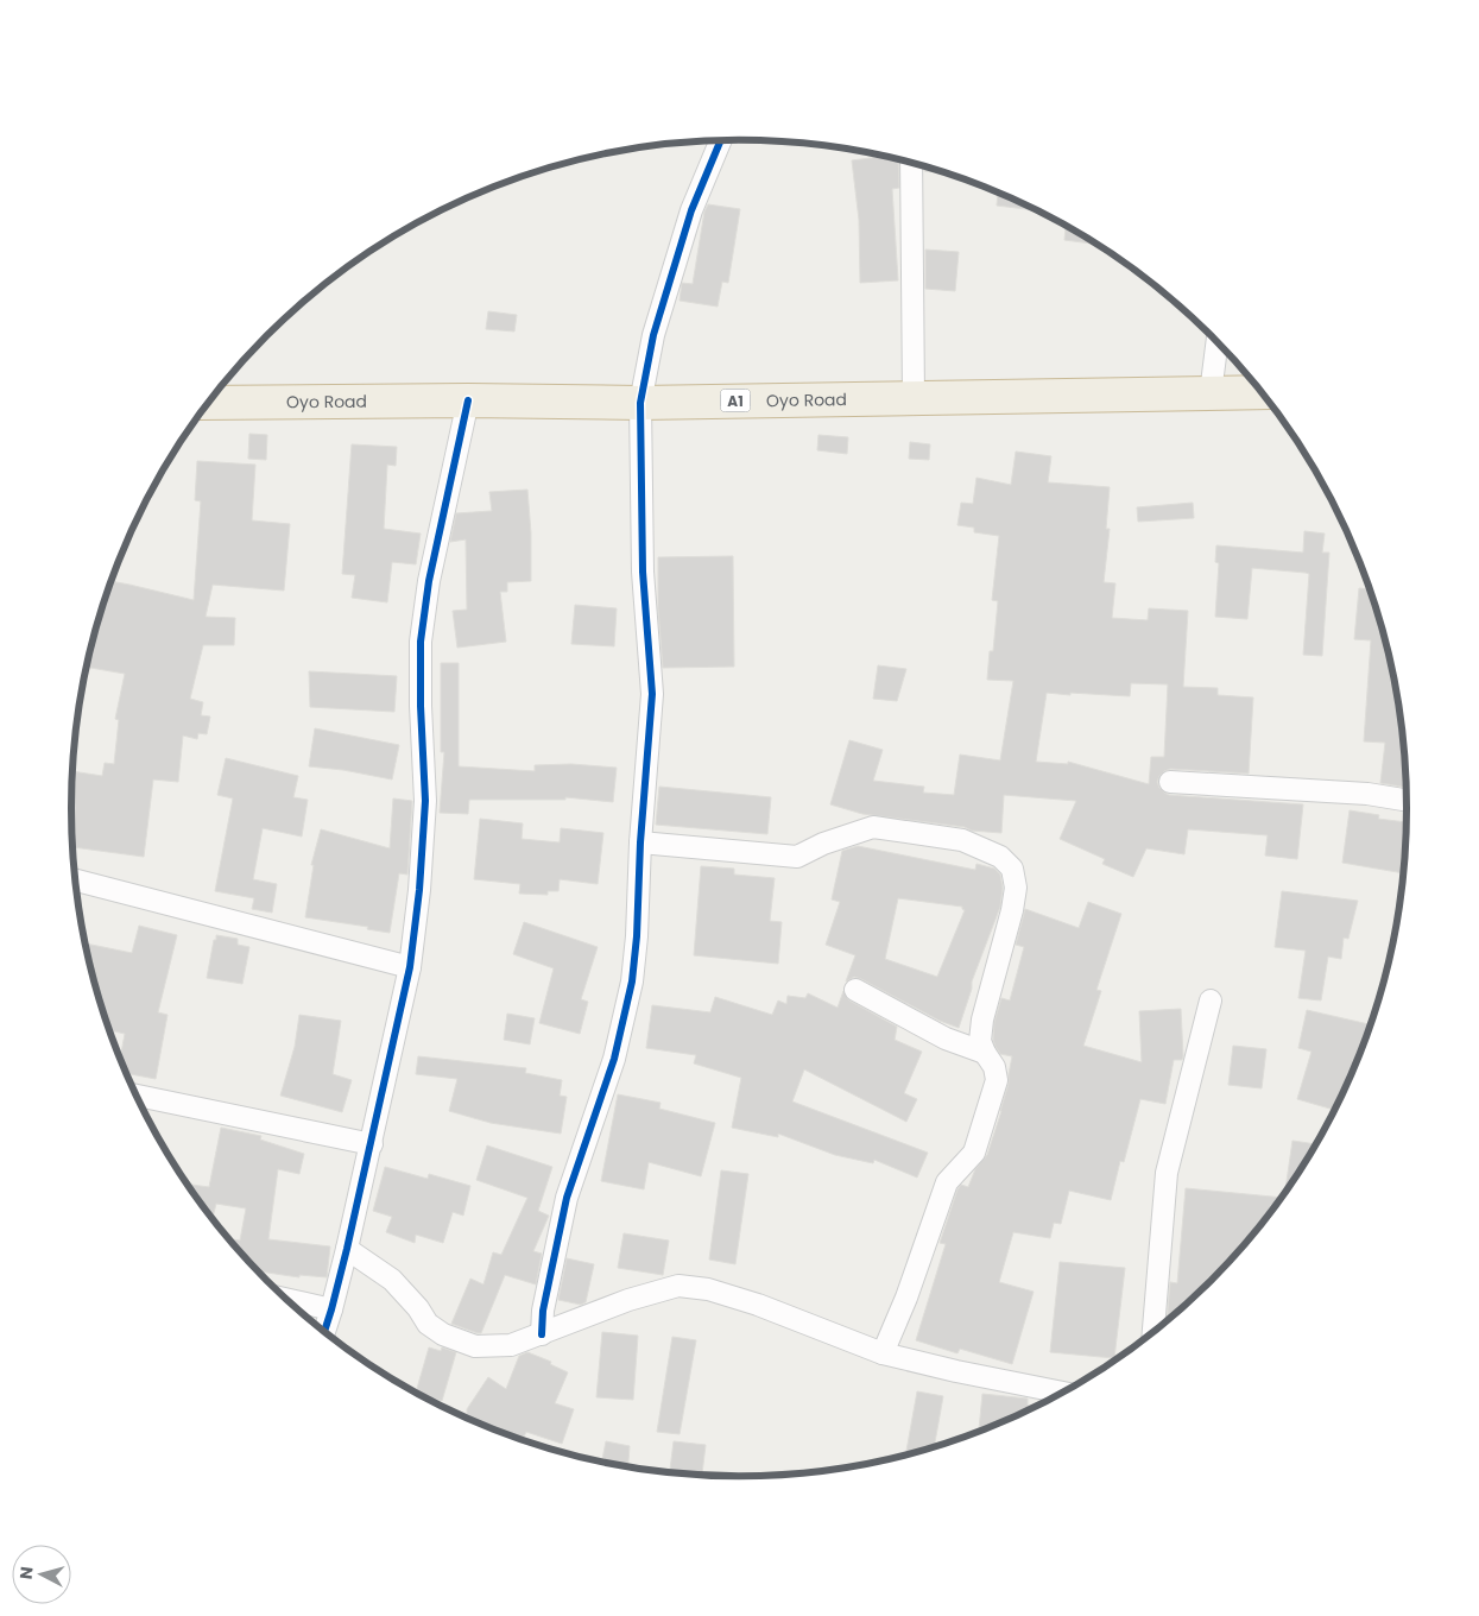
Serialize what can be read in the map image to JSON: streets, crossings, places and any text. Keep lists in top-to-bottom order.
{
  "streets": {
    "highway": ["Oyo Road", "A1"]
  },
  "north": "left"
}
